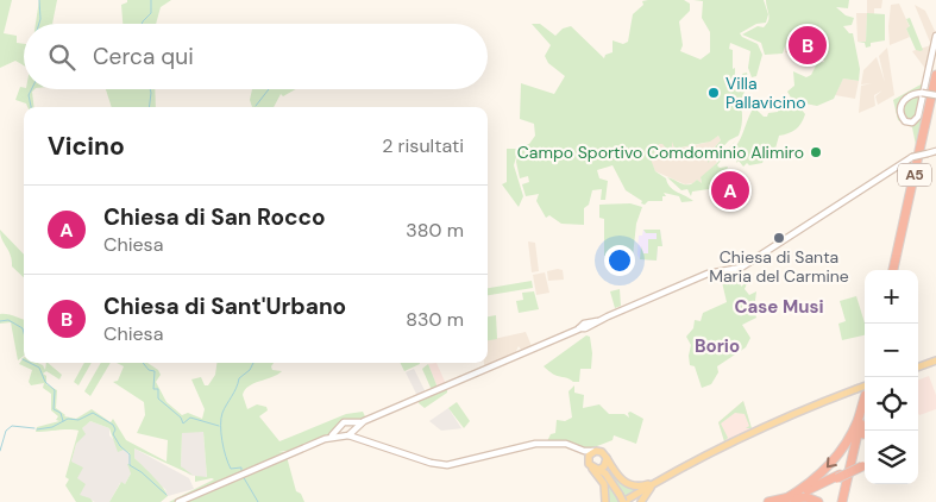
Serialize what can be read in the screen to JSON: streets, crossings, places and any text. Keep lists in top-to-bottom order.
{
  "streets": {
    "highway": ["A5"]
  },
  "districts": ["Case Musi", "Borio"],
  "places": ["Villa Pallavicino", "Campo Sportivo Comdominio Alimiro", "Chiesa di Santa Maria del Carmine"],
  "page": {
    "pins": ["B", "A"],
    "search": "Cerca qui",
    "heading": ["Vicino", "2 risultati"],
    "list": [
      {
        "mark": "A",
        "name": "Chiesa di San Rocco",
        "note": "Chiesa",
        "value": "380 m"
      },
      {
        "mark": "B",
        "name": "Chiesa di Sant'Urbano",
        "note": "Chiesa",
        "value": "830 m"
      }
    ],
    "map_buttons": ["+", "−"]
  }
}
